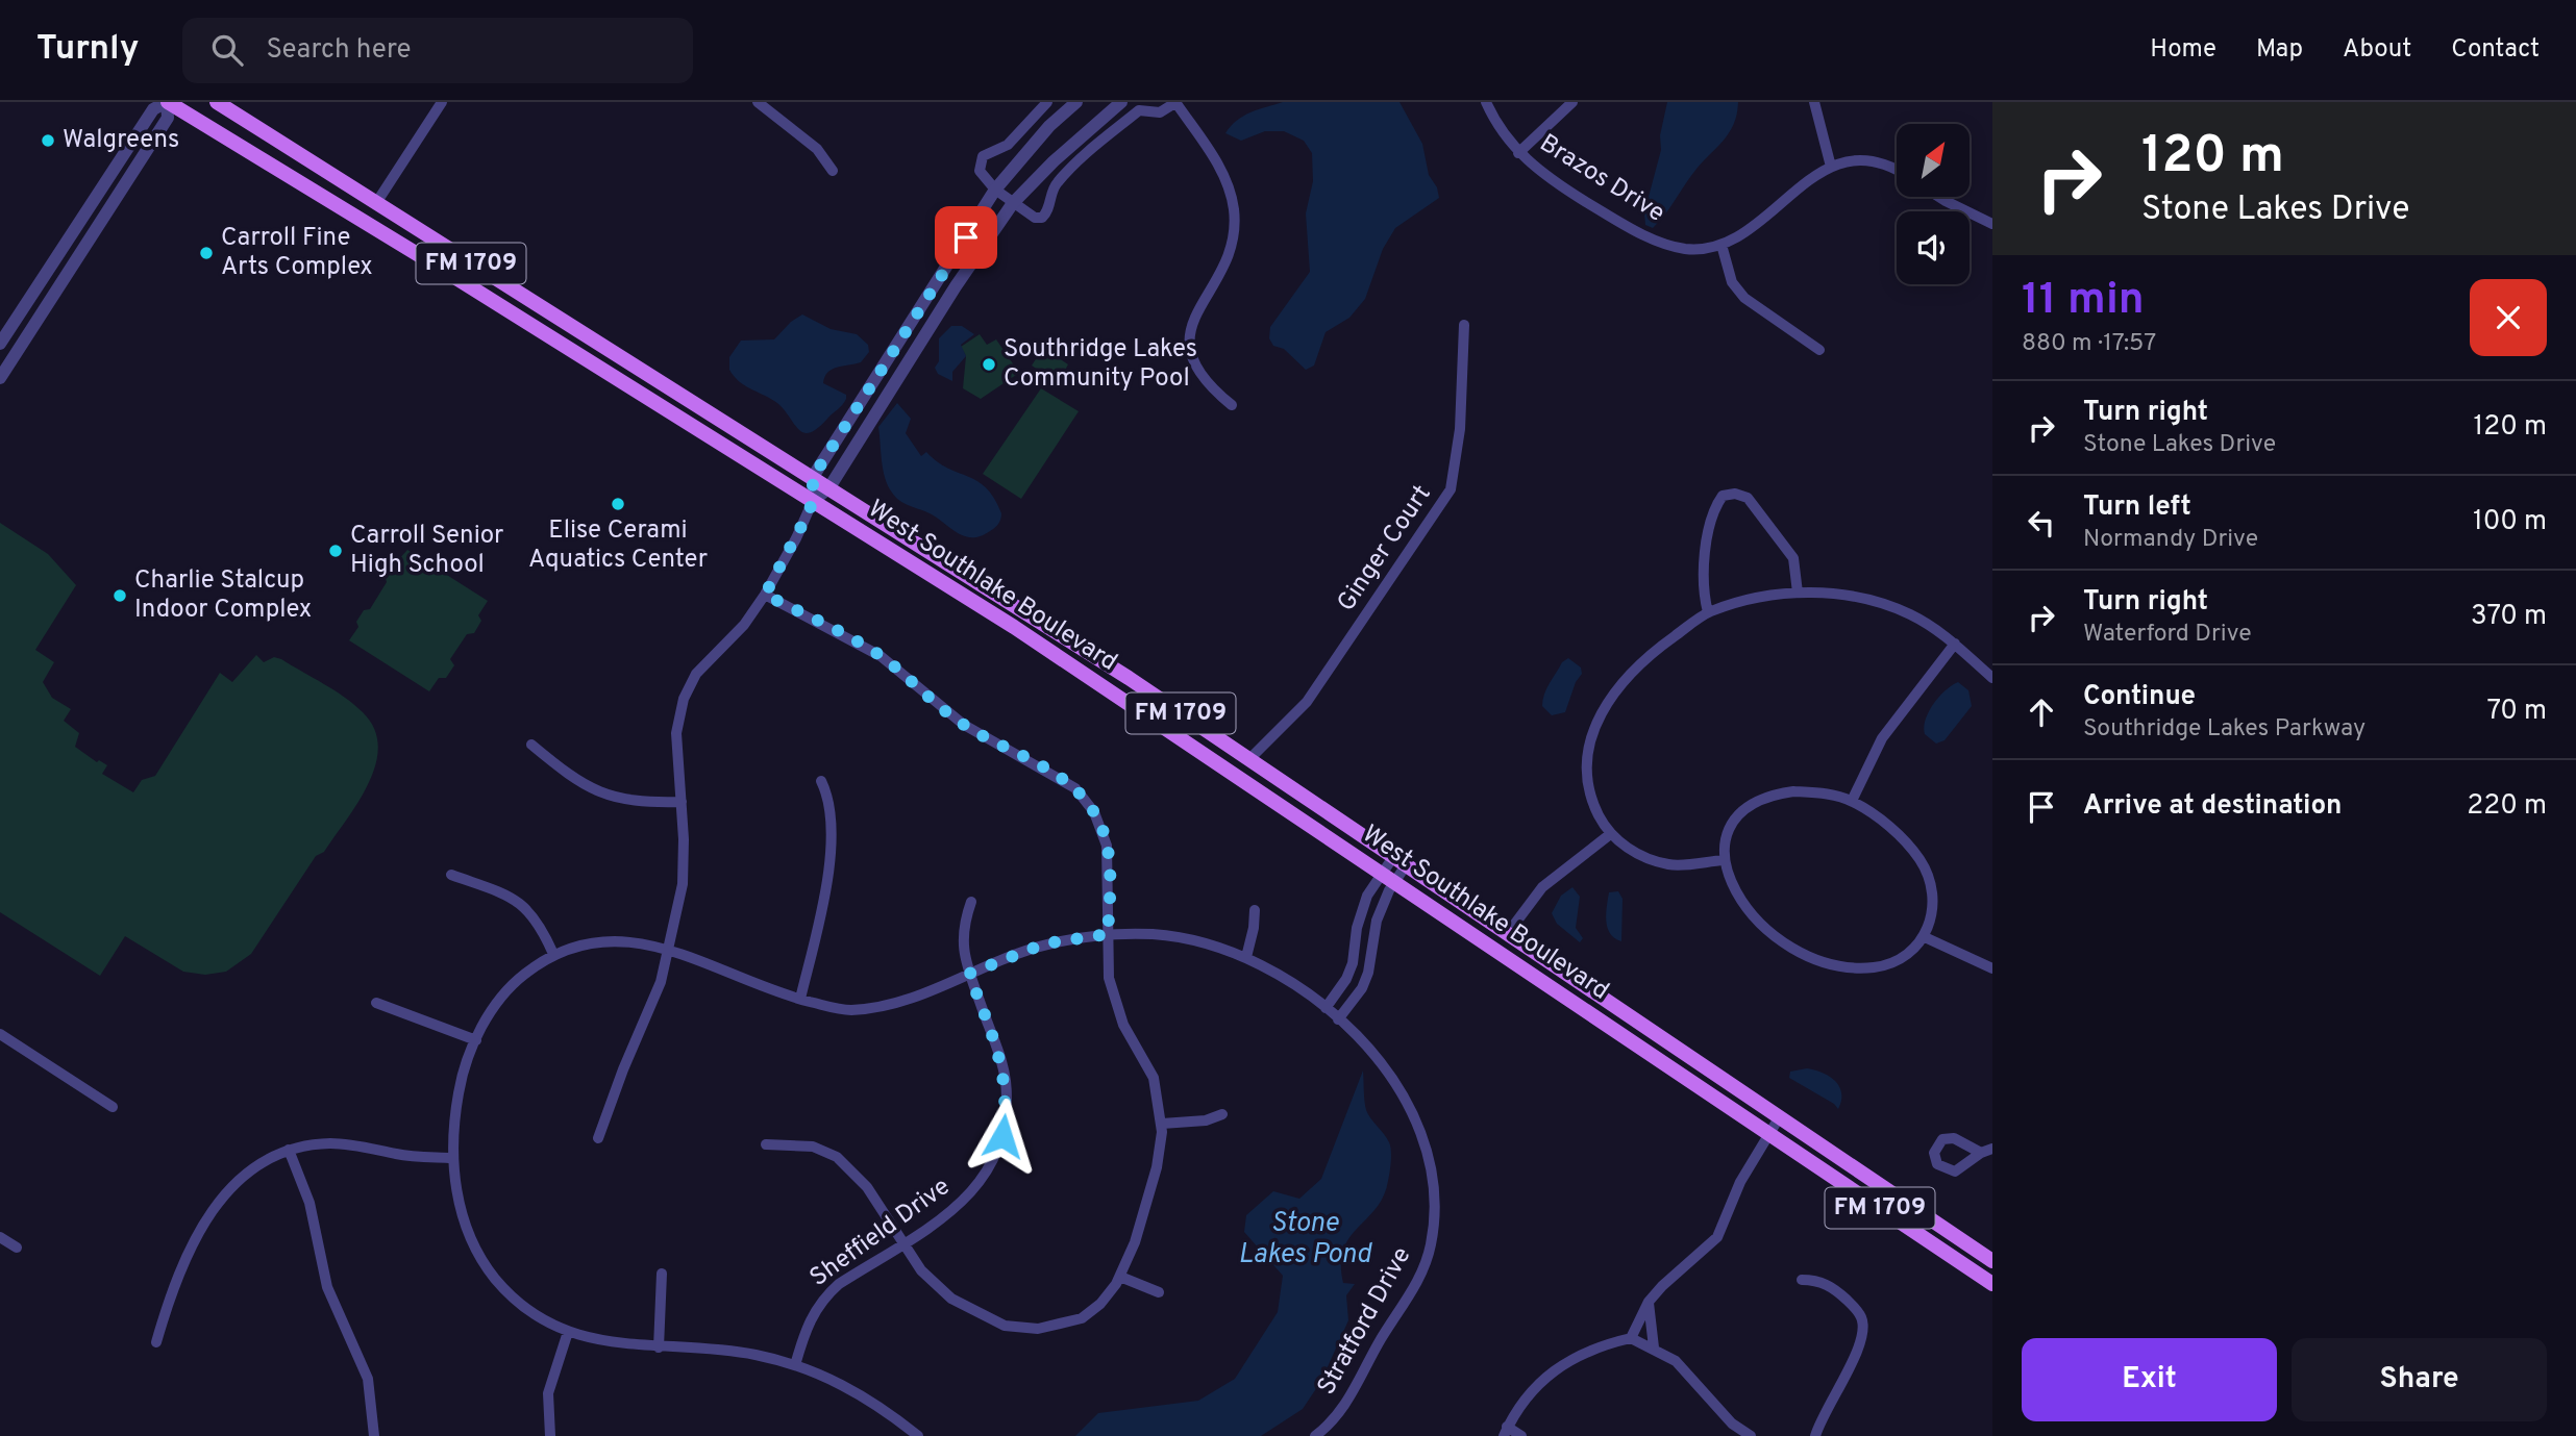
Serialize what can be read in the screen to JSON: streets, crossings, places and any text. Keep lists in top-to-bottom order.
{
  "streets": {
    "main road": ["FM 1709", "West Southlake Boulevard"],
    "street": [
      "Brazos Drive",
      "Ginger Court",
      "Sheffield Drive",
      "Stratford Drive"
    ]
  },
  "crossings": [
    ["Ginger Court", "West Southlake Boulevard"],
    ["Sheffield Drive", "Stratford Drive"]
  ],
  "water": ["Stone Lakes Pond"],
  "places": [
    "Walgreens",
    "Carroll Fine Arts Complex",
    "Southridge Lakes Community Pool",
    "Elise Cerami Aquatics Center",
    "Carroll Senior High School",
    "Charlie Stalcup Indoor Complex"
  ],
  "north": "top right",
  "page": {
    "header": "Turnly",
    "search": "Search here",
    "nav": [
      "Home",
      "Map",
      "About",
      "Contact"
    ],
    "turn": ["120 m", "Stone Lakes Drive"],
    "heading": ["11 min", "880 m · 17:57"],
    "list": [
      {
        "name": "Turn right",
        "note": "Stone Lakes Drive",
        "value": "120 m"
      },
      {
        "name": "Turn left",
        "note": "Normandy Drive",
        "value": "100 m"
      },
      {
        "name": "Turn right",
        "note": "Waterford Drive",
        "value": "370 m"
      },
      {
        "name": "Continue",
        "note": "Southridge Lakes Parkway",
        "value": "70 m"
      },
      {
        "name": "Arrive at destination",
        "value": "220 m"
      }
    ],
    "buttons": ["Exit", "Share"]
  }
}
